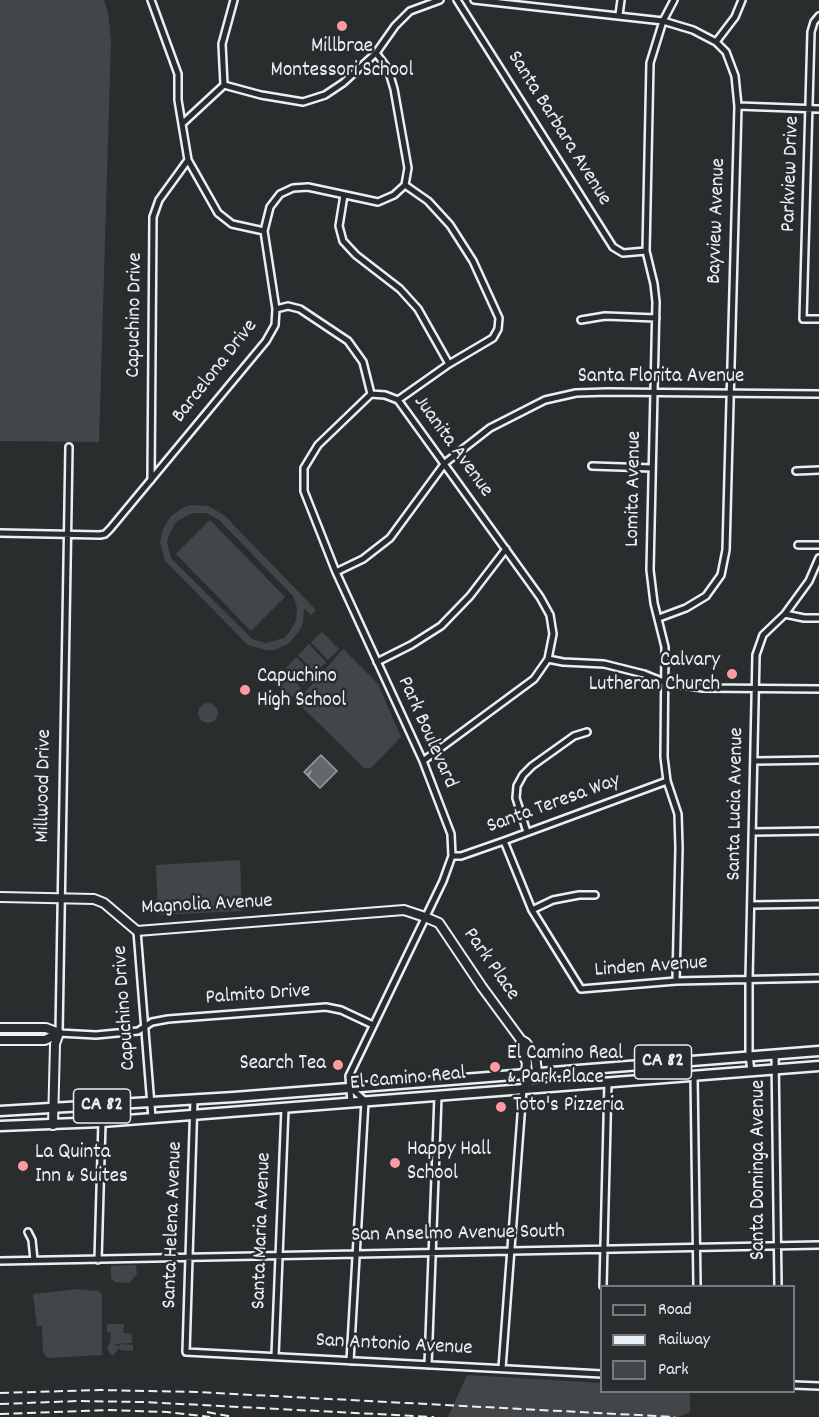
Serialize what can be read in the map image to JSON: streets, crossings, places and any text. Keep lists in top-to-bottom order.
{
  "streets": {
    "main road": [
      "Millwood Drive",
      "Magnolia Avenue",
      "Park Place",
      "CA 82",
      "El Camino Real"
    ],
    "street": [
      "Santa Barbara Avenue",
      "Parkview Drive",
      "Bayview Avenue",
      "Capuchino Drive",
      "Barcelona Drive",
      "Santa Florita Avenue",
      "Juanita Avenue",
      "Lomita Avenue",
      "Park Boulevard",
      "Santa Lucia Avenue",
      "Santa Teresa Way",
      "Linden Avenue",
      "Palmito Drive",
      "Santa Dominga Avenue",
      "Santa Helena Avenue",
      "Santa Maria Avenue",
      "San Anselmo Avenue South",
      "San Antonio Avenue"
    ]
  },
  "crossings": [
    ["Santa Barbara Avenue", "Lomita Avenue"],
    ["Bayview Avenue", "Santa Florita Avenue"],
    ["Bayview Avenue", "Lomita Avenue"],
    ["Capuchino Drive", "Barcelona Drive"],
    ["Capuchino Drive", "Magnolia Avenue"],
    ["Capuchino Drive", "Palmito Drive"],
    ["Capuchino Drive", "El Camino Real"],
    ["Barcelona Drive", "Millwood Drive"],
    ["Santa Florita Avenue", "Juanita Avenue"],
    ["Santa Florita Avenue", "Lomita Avenue"],
    ["Santa Florita Avenue", "Park Boulevard"],
    ["Juanita Avenue", "Park Boulevard"],
    ["Lomita Avenue", "Santa Teresa Way"],
    ["Lomita Avenue", "Linden Avenue"],
    ["Park Boulevard", "Santa Teresa Way"],
    ["Park Boulevard", "Magnolia Avenue"],
    ["Park Boulevard", "Park Place"],
    ["Park Boulevard", "Palmito Drive"],
    ["Park Boulevard", "El Camino Real"],
    ["Millwood Drive", "Magnolia Avenue"],
    ["Millwood Drive", "Palmito Drive"],
    ["Millwood Drive", "El Camino Real"],
    ["Santa Lucia Avenue", "Linden Avenue"],
    ["Santa Lucia Avenue", "El Camino Real"],
    ["Santa Teresa Way", "Linden Avenue"],
    ["Magnolia Avenue", "Park Place"],
    ["Park Place", "El Camino Real"],
    ["El Camino Real", "Santa Dominga Avenue"],
    ["El Camino Real", "Santa Helena Avenue"],
    ["El Camino Real", "Santa Maria Avenue"],
    ["Santa Dominga Avenue", "San Anselmo Avenue South"],
    ["Santa Helena Avenue", "San Anselmo Avenue South"],
    ["Santa Helena Avenue", "San Antonio Avenue"],
    ["Santa Maria Avenue", "San Anselmo Avenue South"],
    ["Santa Maria Avenue", "San Antonio Avenue"]
  ],
  "places": [
    "Millbrae Montessori School",
    "Calvary Lutheran Church",
    "Capuchino High School",
    "Search Tea",
    "El Camino Real & Park Place",
    "Toto's Pizzeria",
    "Happy Hall School",
    "La Quinta Inn & Suites"
  ],
  "legend": ["Road", "Railway", "Park"]
}
